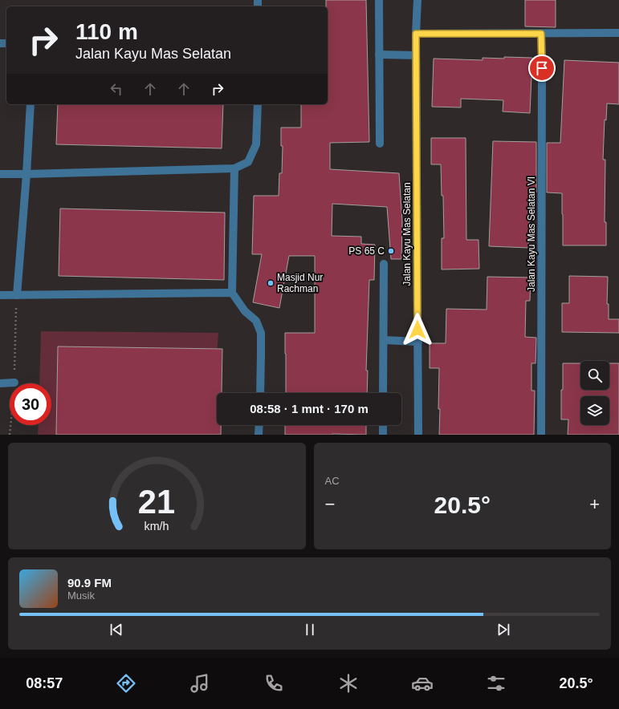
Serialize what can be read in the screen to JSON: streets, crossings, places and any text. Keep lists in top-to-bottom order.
{
  "streets": {
    "street": ["Jalan Kayu Mas Selatan", "Jalan Kayu Mas Selatan VI"]
  },
  "places": ["PS 65 C", "Masjid Nur Rachman"],
  "page": {
    "turn": ["110 m", "Jalan Kayu Mas Selatan"],
    "limit": "30",
    "trip": "08:58 · 1 mnt · 170 m",
    "tile": "AC",
    "heat": ["−", "20.5°", "+"],
    "song": ["90.9 FM", "Musik"],
    "tabs": ["08:57", "20.5°"],
    "gauge": ["21", "km/h"]
  }
}
